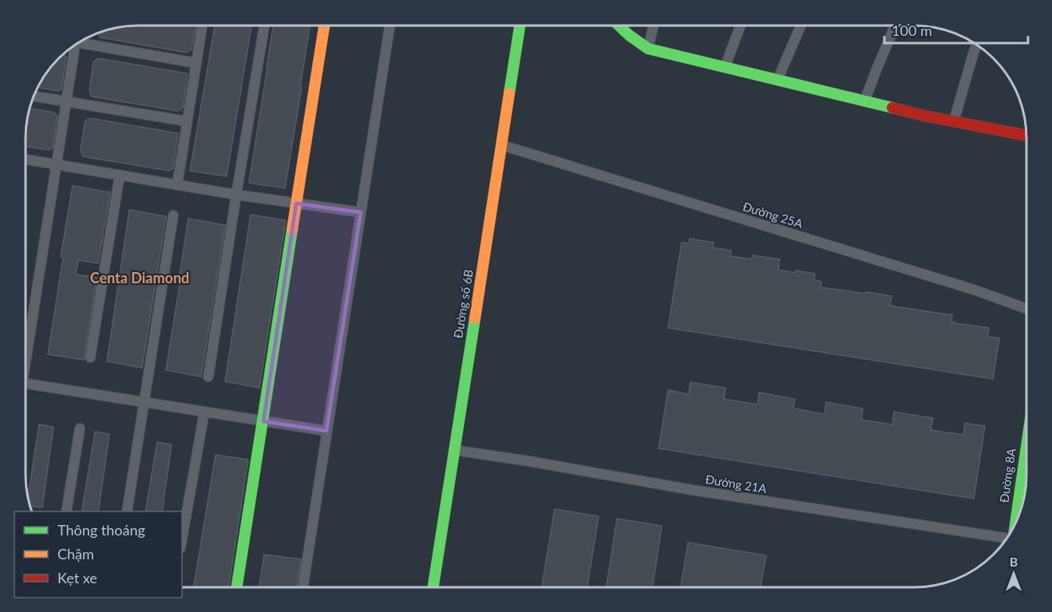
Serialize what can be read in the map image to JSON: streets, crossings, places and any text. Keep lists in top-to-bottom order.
{
  "streets": {
    "street": [
      "Đường 25A",
      "Đường số 6B",
      "Đường 8A",
      "Đường 21A"
    ]
  },
  "crossings": [
    ["Đường 25A", "Đường số 6B"],
    ["Đường số 6B", "Đường 21A"]
  ],
  "districts": ["Centa Diamond"],
  "legend": ["Thông thoáng", "Chậm", "Kẹt xe"],
  "scale_bar": "100 m",
  "north": "top"
}
